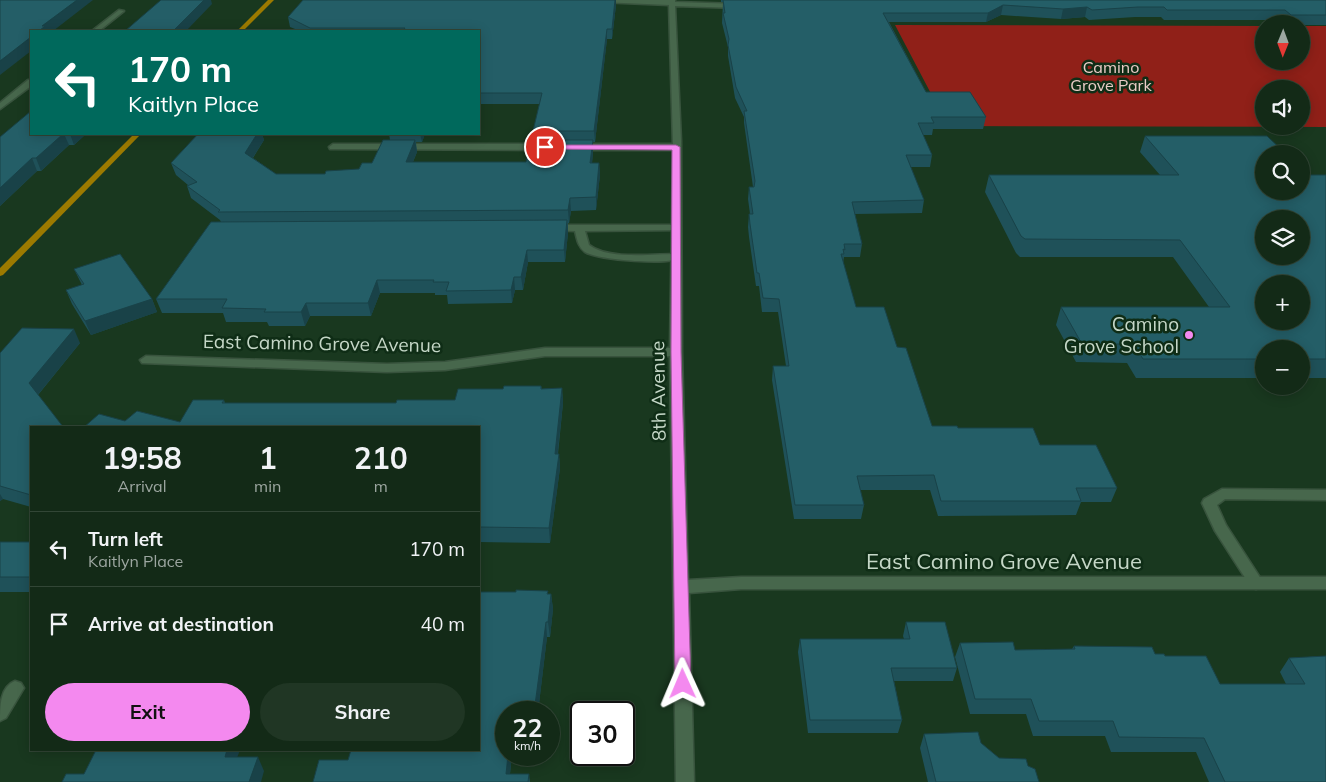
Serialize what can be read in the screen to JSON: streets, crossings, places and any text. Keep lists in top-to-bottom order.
{
  "streets": {
    "street": ["East Camino Grove Avenue", "8th Avenue"]
  },
  "crossings": [
    ["East Camino Grove Avenue", "8th Avenue"]
  ],
  "parks": ["Camino Grove Park"],
  "places": ["Camino Grove School"],
  "north": "bottom",
  "page": {
    "map_buttons": ["+", "−"],
    "turn": ["170 m", "Kaitlyn Place"],
    "eta": [
      "19:58",
      "Arrival",
      "1",
      "min",
      "210",
      "m"
    ],
    "list": [
      {
        "name": "Turn left",
        "note": "Kaitlyn Place",
        "value": "170 m"
      },
      {
        "name": "Arrive at destination",
        "value": "40 m"
      }
    ],
    "buttons": ["Exit", "Share"],
    "speed": "22 km/h",
    "limit": "30"
  }
}
